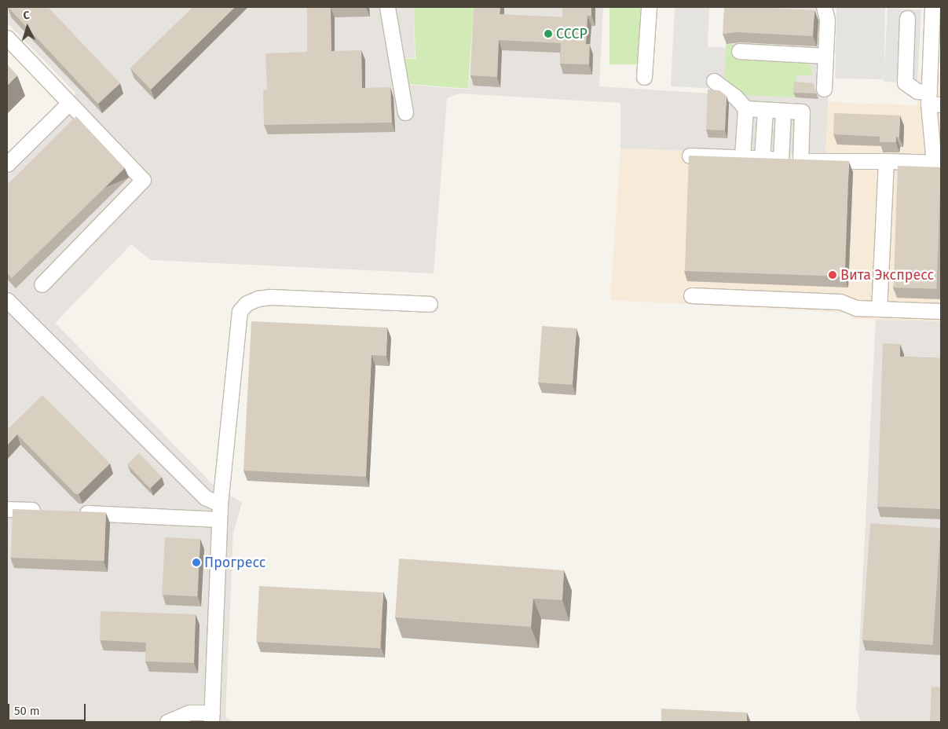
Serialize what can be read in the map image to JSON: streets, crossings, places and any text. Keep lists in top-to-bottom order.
{
  "places": ["СССР", "Вита Экспресс", "Прогресс"],
  "scale_bar": "50 m",
  "north": "top"
}
